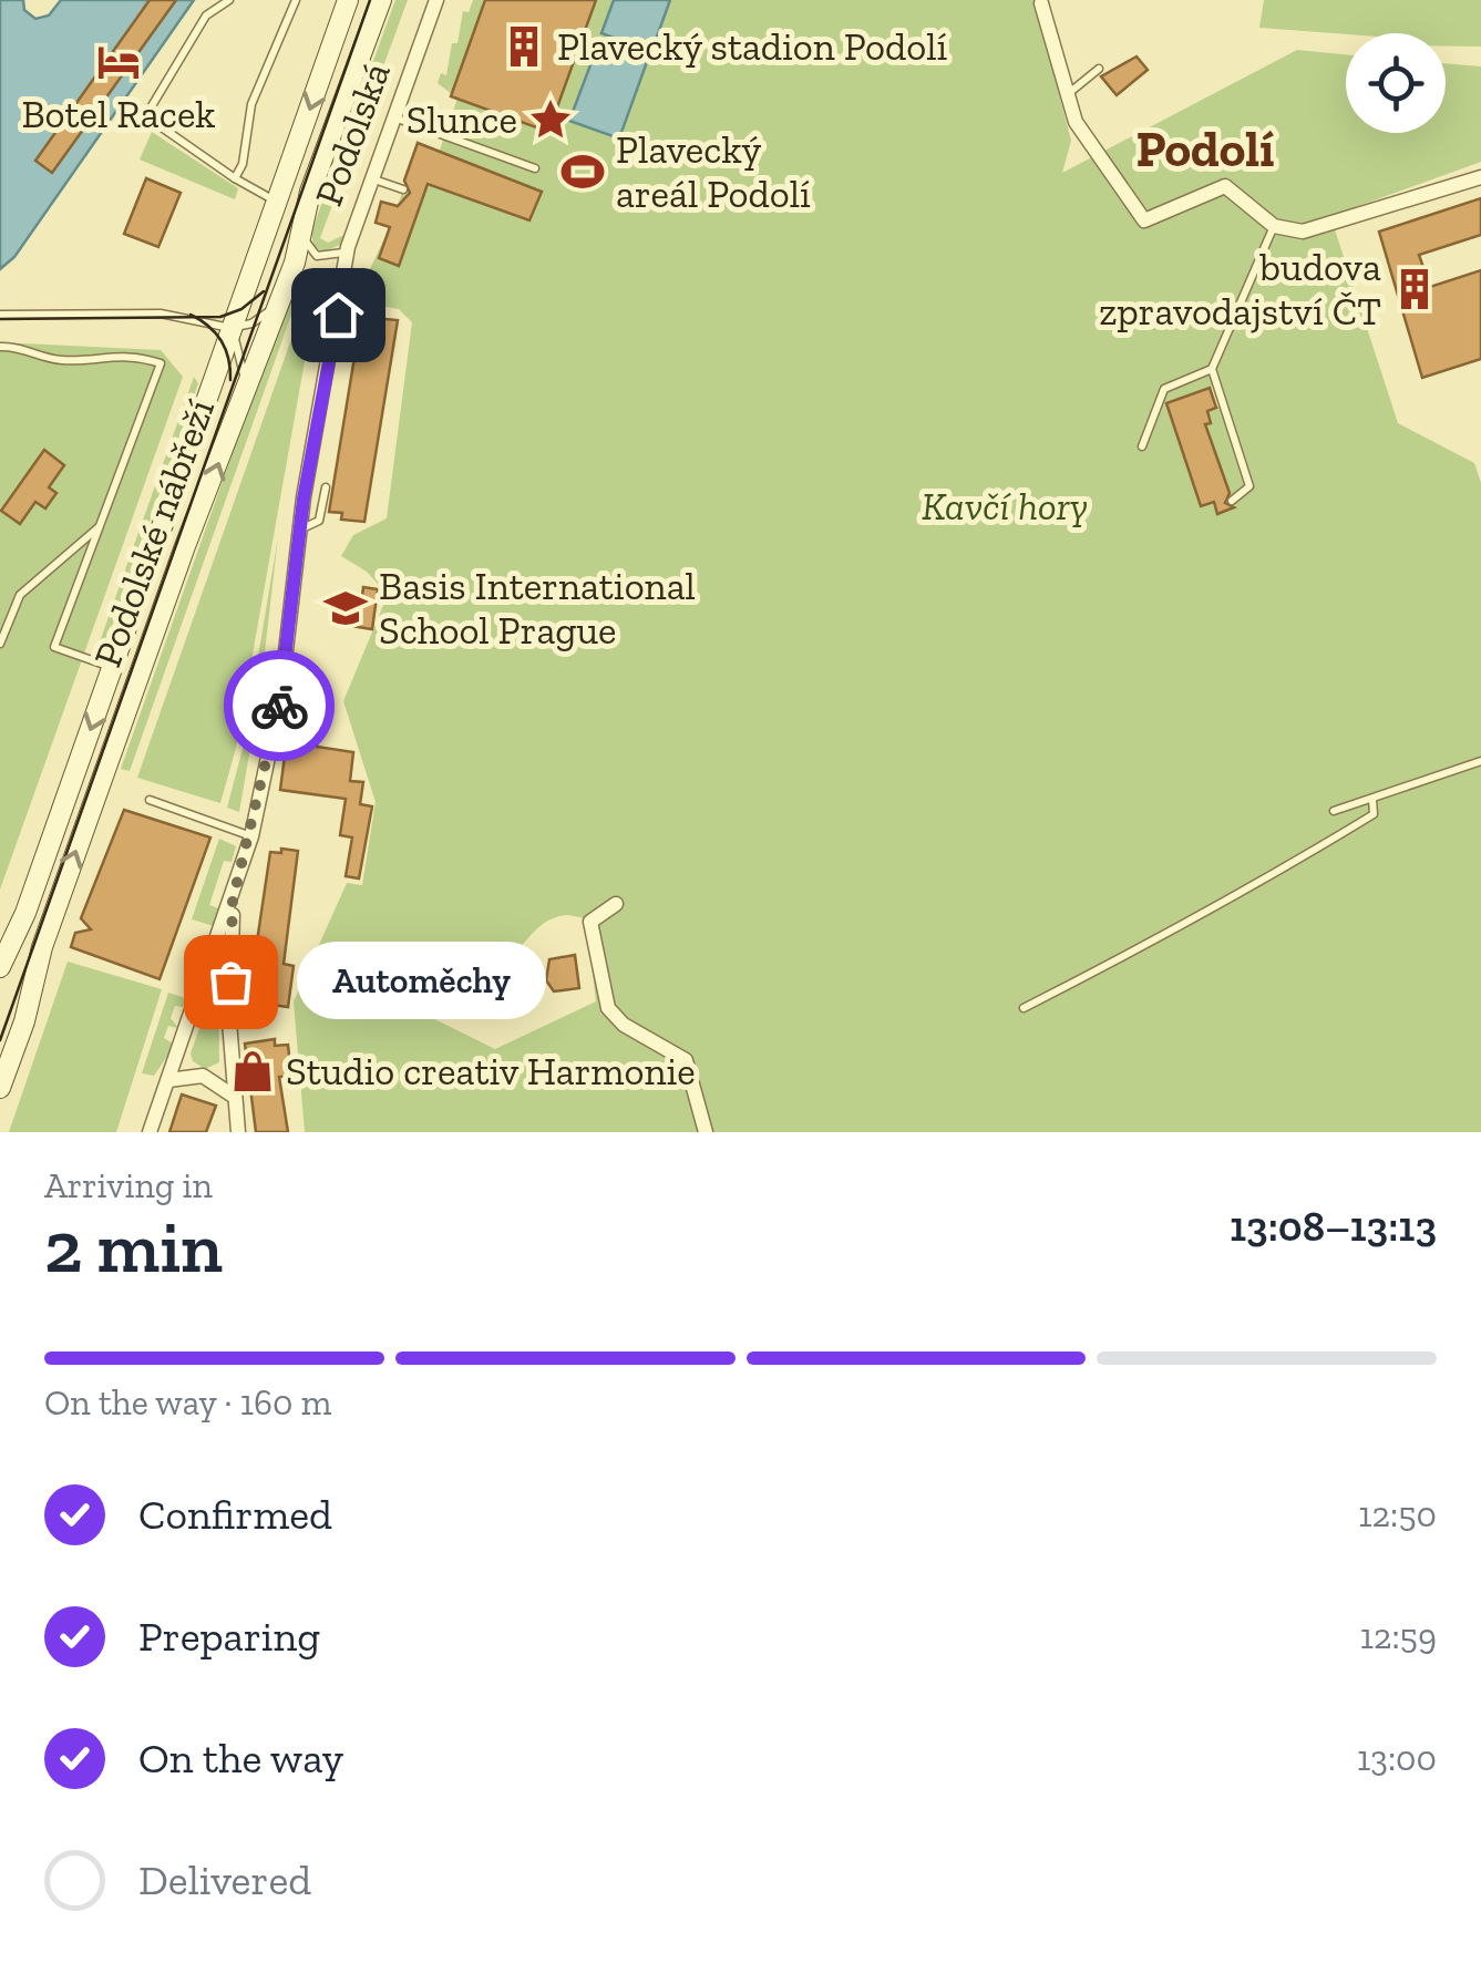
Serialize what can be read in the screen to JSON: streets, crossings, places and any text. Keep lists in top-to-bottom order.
{
  "streets": {
    "main road": ["Podolské nábřeží"],
    "street": ["Podolská"]
  },
  "districts": ["Podolí"],
  "parks": ["Kavčí hory"],
  "places": {
    "building": ["Plavecký stadion Podolí", "budova zpravodajství ČT"],
    "hotel": ["Botel Racek"],
    "place": ["Slunce"],
    "sports": ["Plavecký areál Podolí"],
    "school or university": ["Basis International School Prague"],
    "other": ["Automěchy"],
    "shop": ["Studio creativ Harmonie"]
  },
  "page": {
    "bubble": "Automěchy",
    "heading": ["2 min", "Arriving in", "13:08–13:13"],
    "bar": "On the way · 160 m",
    "list": [
      ["Confirmed", "12:50"],
      ["Preparing", "12:59"],
      ["On the way", "13:00"],
      "Delivered"
    ]
  }
}
